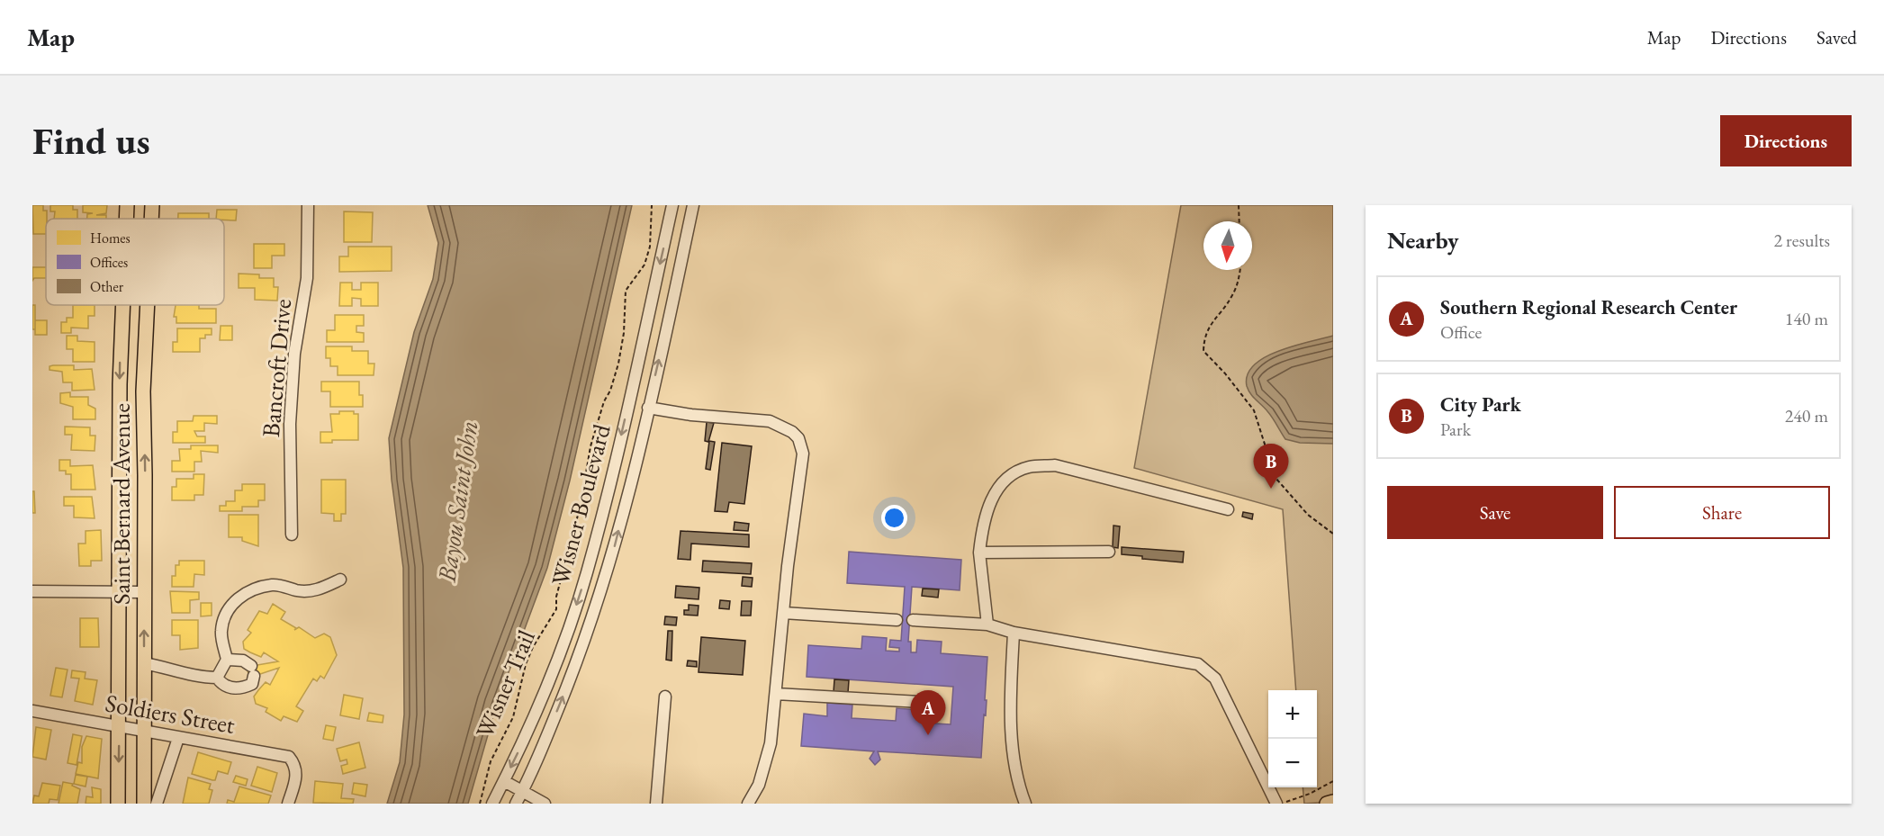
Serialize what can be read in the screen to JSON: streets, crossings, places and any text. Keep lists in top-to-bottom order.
{
  "streets": {
    "main road": ["Saint Bernard Avenue"],
    "street": ["Bancroft Drive", "Wisner Boulevard", "Soldiers Street"],
    "path": ["Wisner Trail"]
  },
  "crossings": [
    ["Saint Bernard Avenue", "Soldiers Street"]
  ],
  "water": ["Bayou Saint John"],
  "legend": ["Homes", "Offices", "Other"],
  "north": "bottom",
  "page": {
    "header": "Map",
    "nav": ["Map", "Directions", "Saved"],
    "buttons": [
      "Directions",
      ["Save", "Share"]
    ],
    "title": "Find us",
    "heading": ["Nearby", "2 results"],
    "list": [
      {
        "mark": "A",
        "name": "Southern Regional Research Center",
        "note": "Office",
        "value": "140 m"
      },
      {
        "mark": "B",
        "name": "City Park",
        "note": "Park",
        "value": "240 m"
      }
    ],
    "pins": ["B", "A"],
    "map_buttons": ["+", "−"]
  }
}
